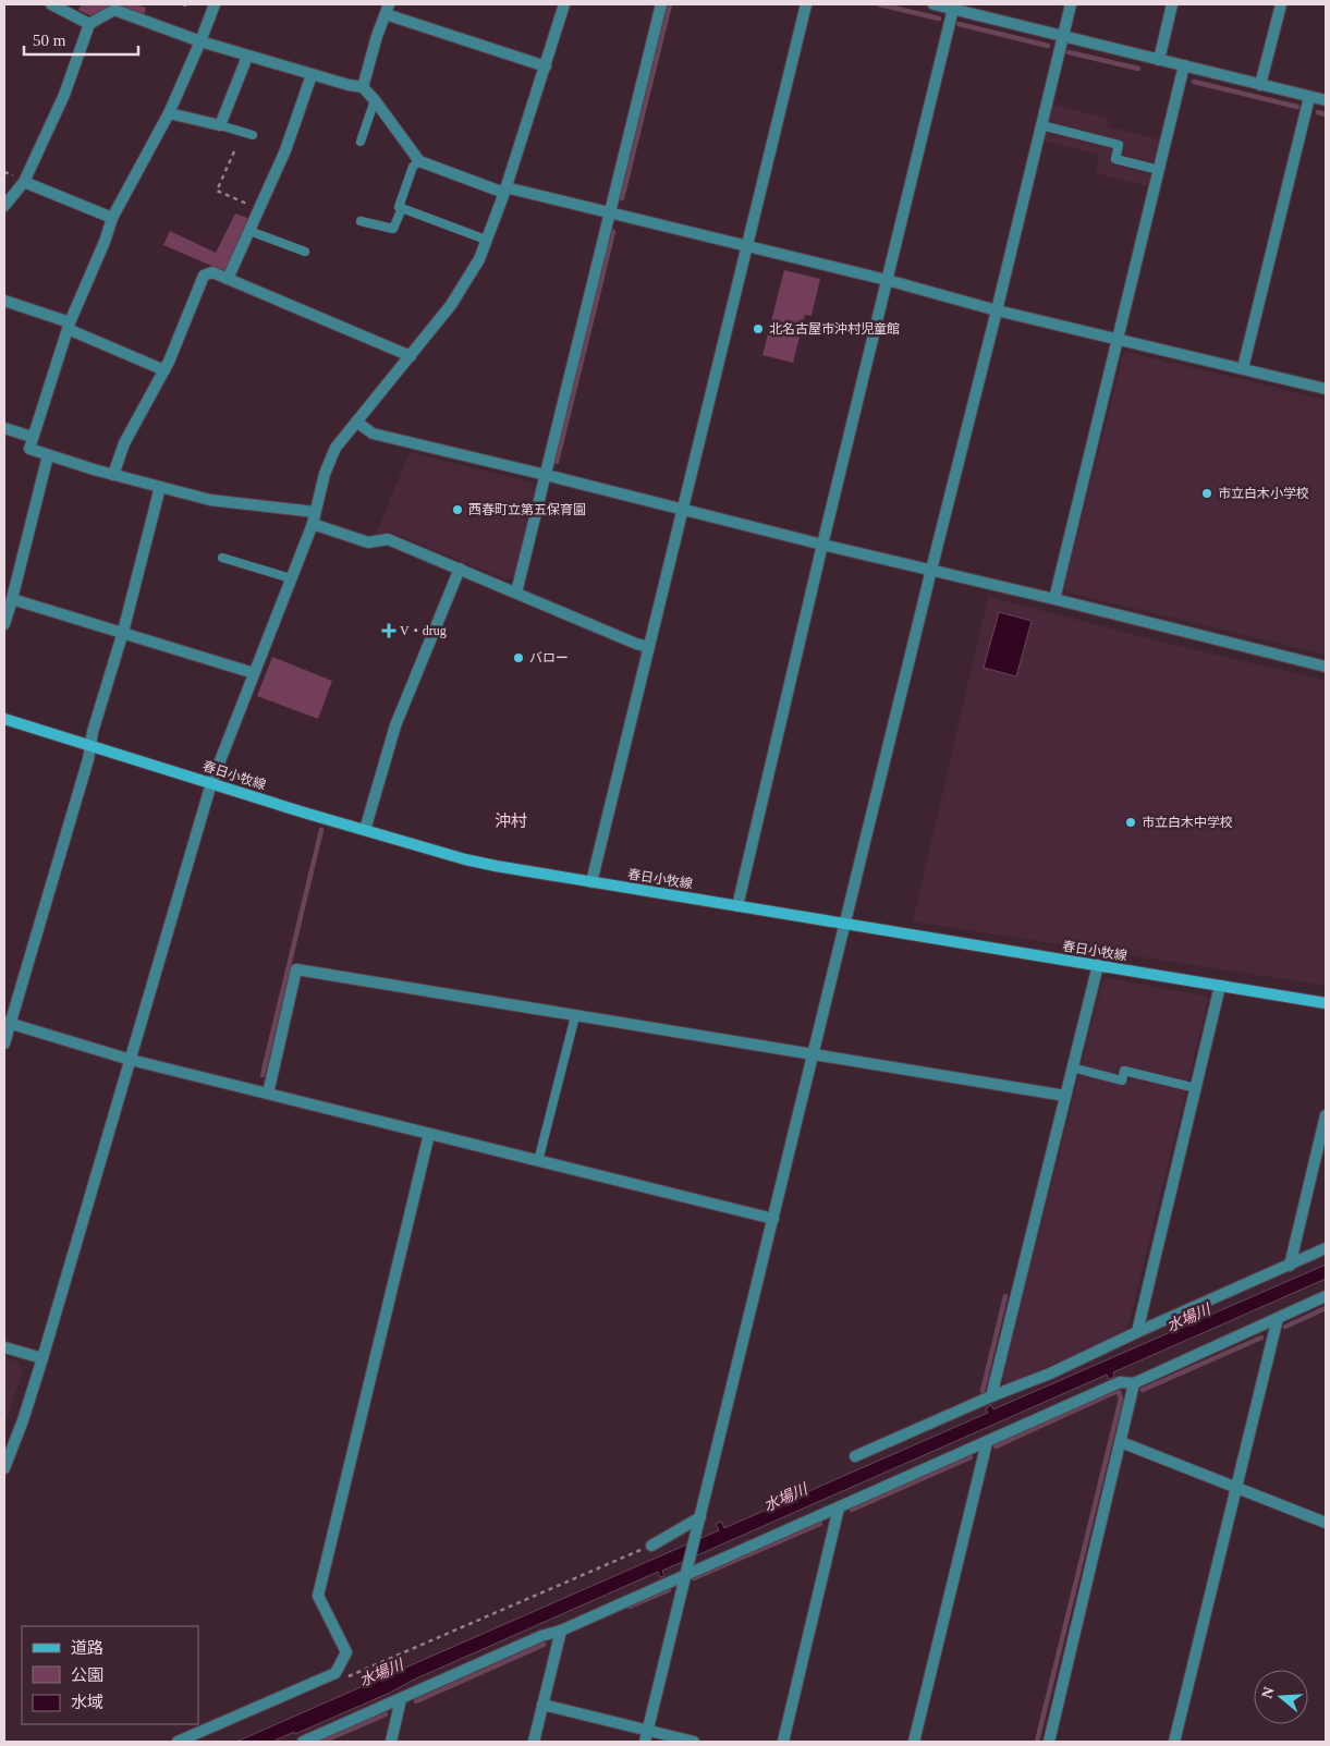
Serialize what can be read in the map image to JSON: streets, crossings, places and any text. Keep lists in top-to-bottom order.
{
  "streets": {
    "main road": ["春日小牧線"]
  },
  "districts": ["沖村"],
  "water": ["水場川"],
  "places": {
    "other": [
      "北名古屋市沖村児童館",
      "市立白木小学校",
      "西春町立第五保育園",
      "バロー",
      "市立白木中学校"
    ],
    "health": ["V・drug"]
  },
  "legend": ["道路", "公園", "水域"],
  "scale_bar": "50 m",
  "north": "left"
}
